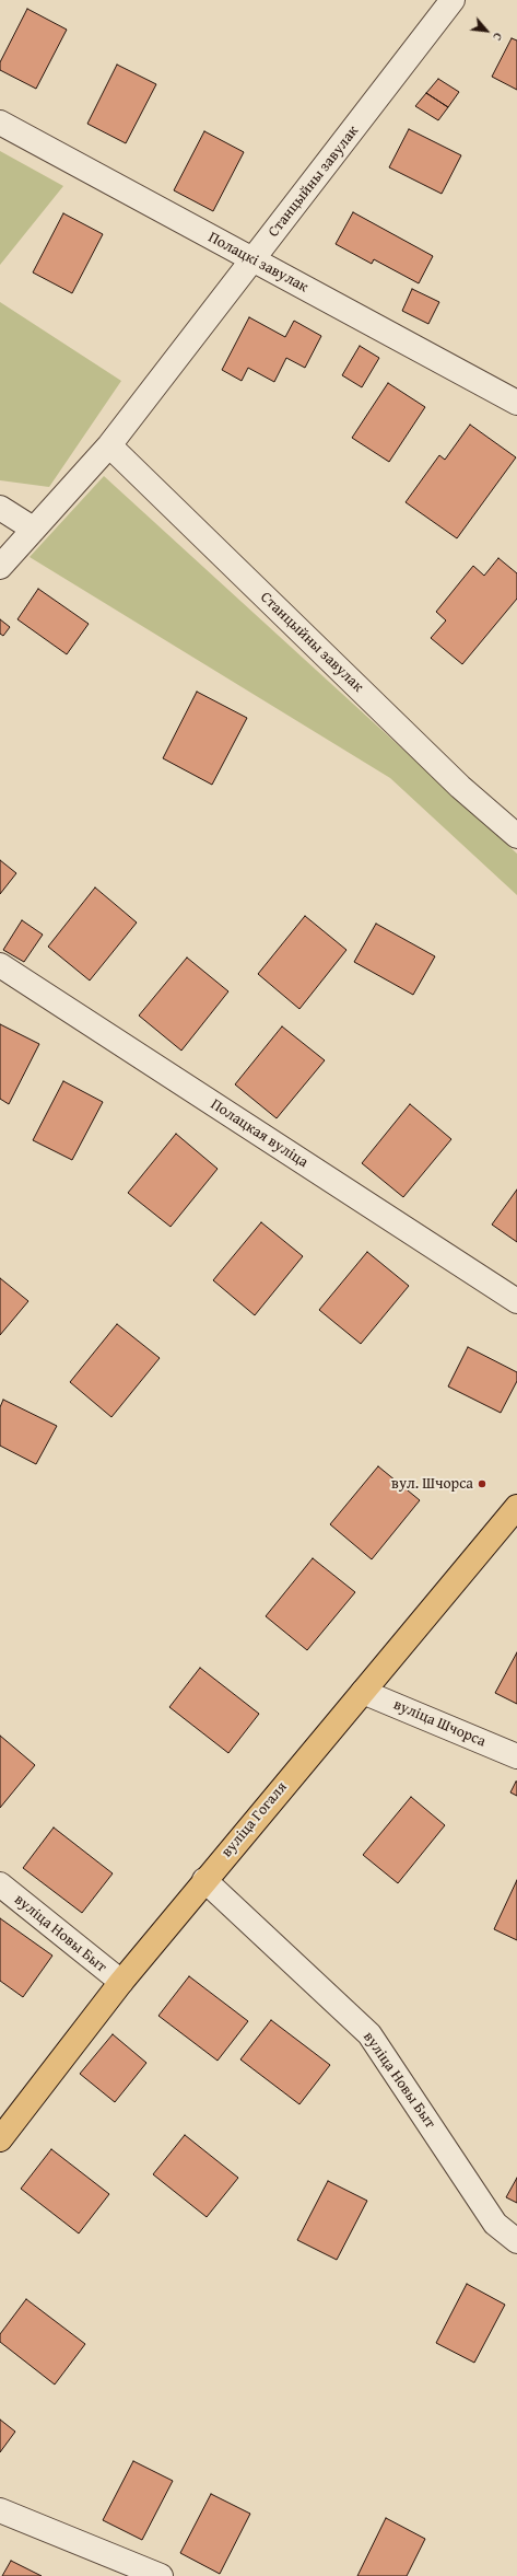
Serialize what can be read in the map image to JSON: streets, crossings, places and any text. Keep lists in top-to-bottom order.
{
  "streets": {
    "main road": ["вуліца Гогаля"],
    "street": [
      "Станцыйны завулак",
      "Полацкі завулак",
      "Полацкая вуліца",
      "вуліца Шчорса",
      "вуліца Новы Быт"
    ]
  },
  "crossings": [
    ["Станцыйны завулак", "Полацкі завулак"],
    ["вуліца Шчорса", "вуліца Гогаля"],
    ["вуліца Гогаля", "вуліца Новы Быт"]
  ],
  "places": ["вул. Шчорса"],
  "north": "bottom right"
}
